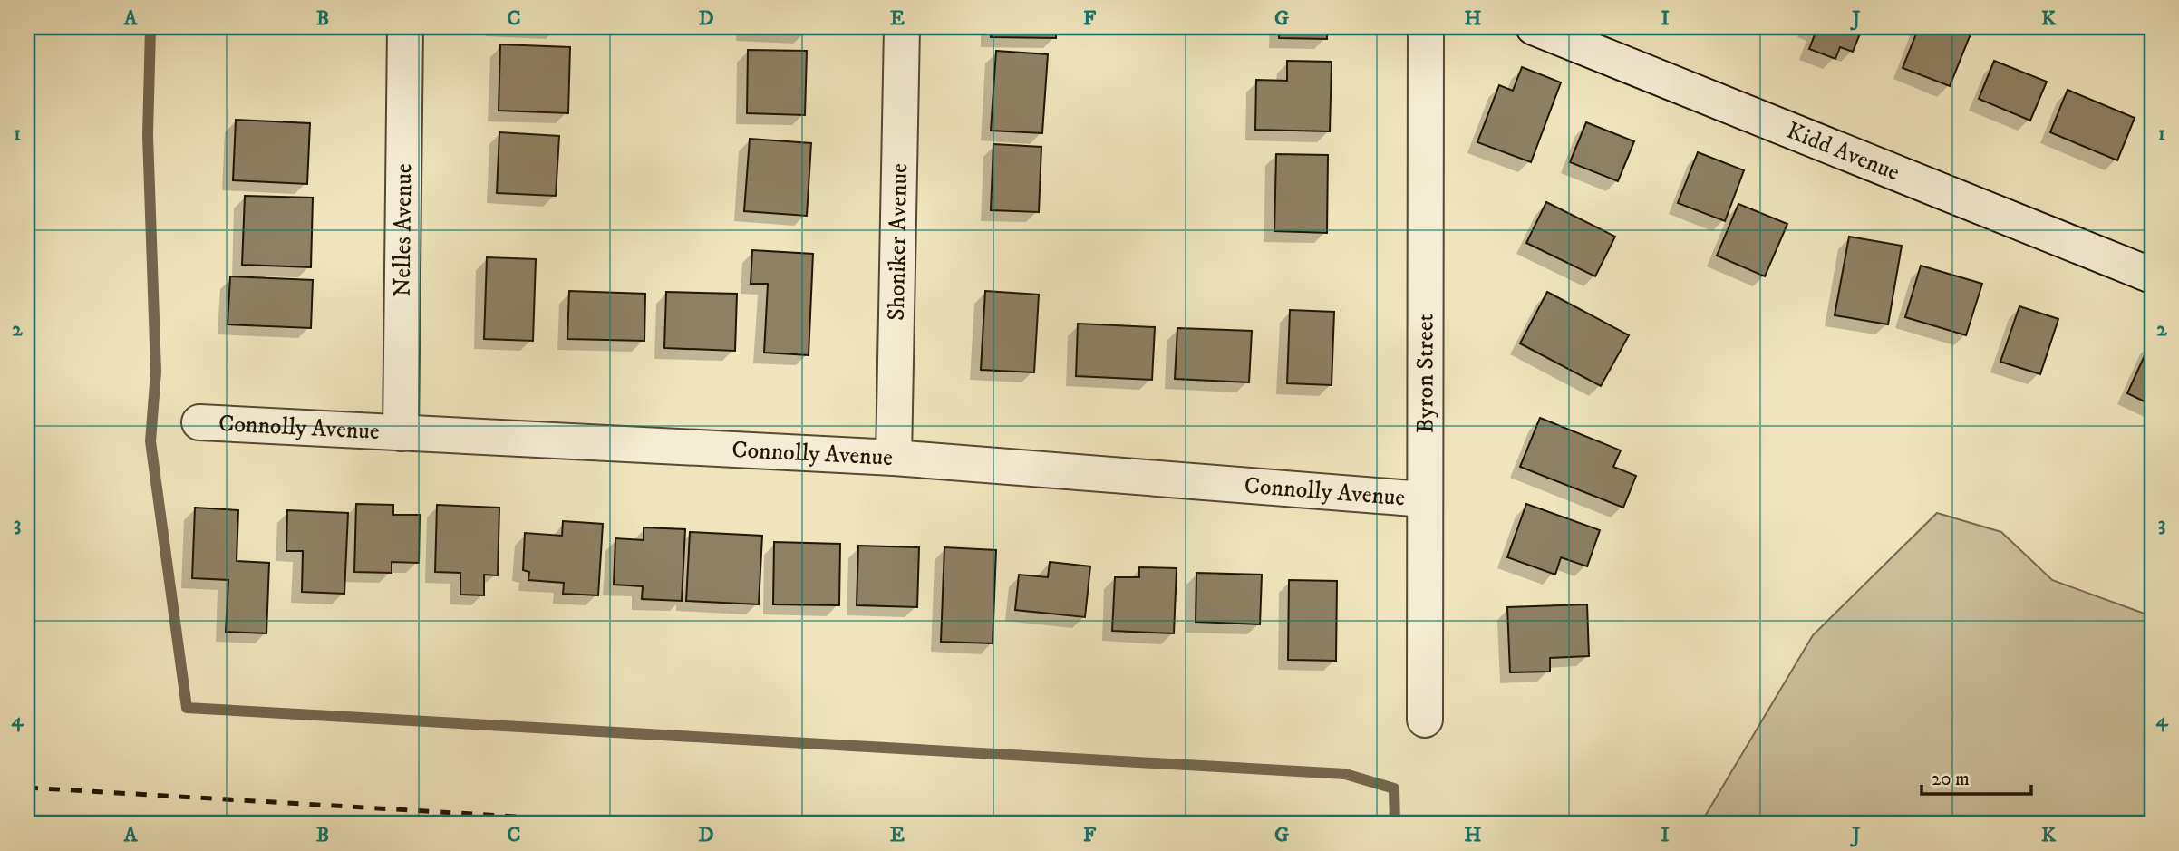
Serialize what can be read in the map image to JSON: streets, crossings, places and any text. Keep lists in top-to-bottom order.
{
  "streets": {
    "street": [
      "Kidd Avenue",
      "Nelles Avenue",
      "Shoniker Avenue",
      "Byron Street",
      "Connolly Avenue"
    ]
  },
  "crossings": [
    ["Nelles Avenue", "Connolly Avenue"],
    ["Shoniker Avenue", "Connolly Avenue"],
    ["Byron Street", "Connolly Avenue"]
  ],
  "scale_bar": "20 m",
  "grid": {
    "columns": [
      "A",
      "B",
      "C",
      "D",
      "E",
      "F",
      "G",
      "H",
      "I",
      "J",
      "K"
    ],
    "rows": [
      "1",
      "2",
      "3",
      "4"
    ]
  }
}
